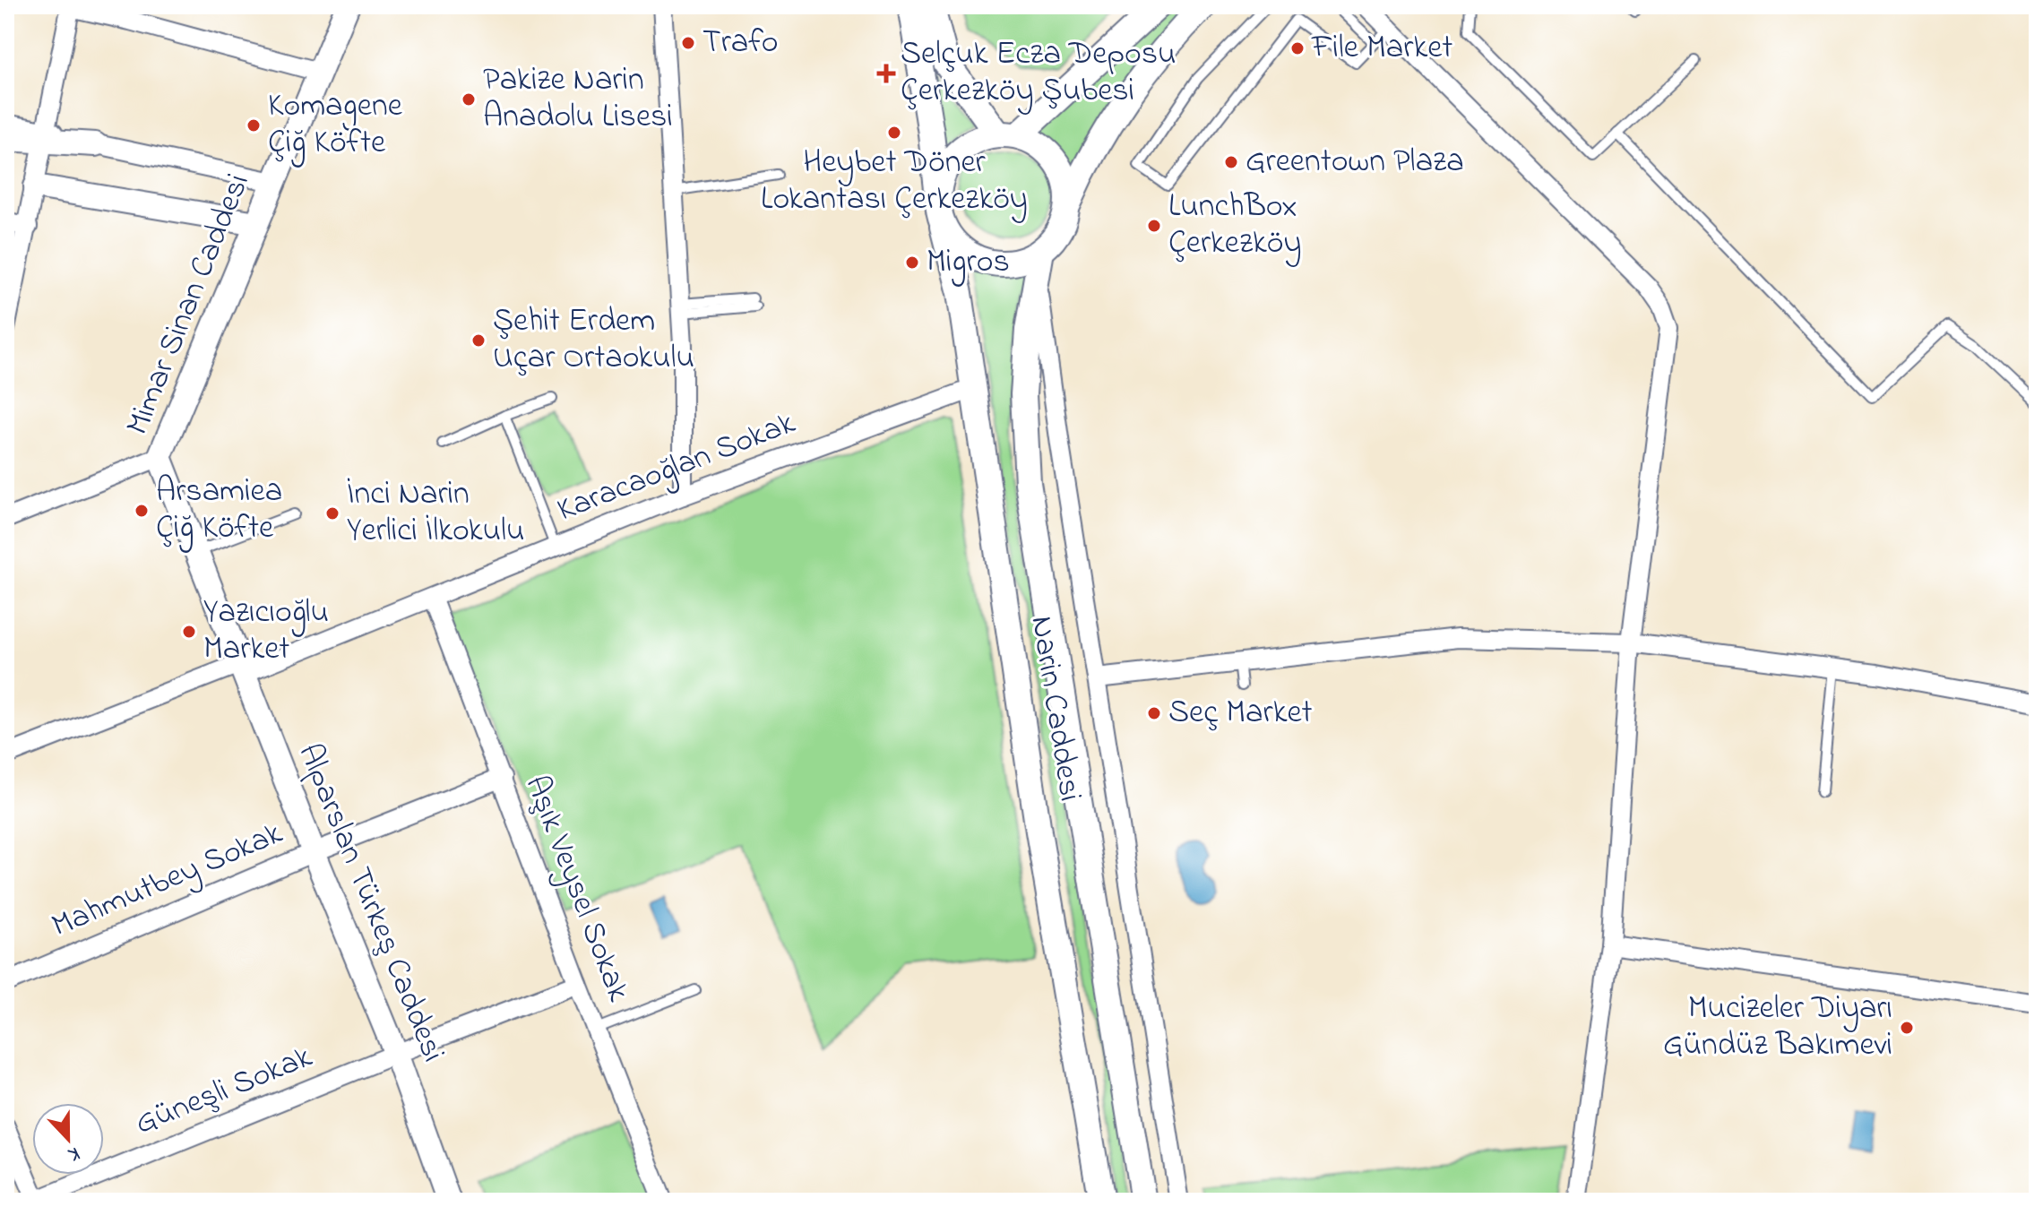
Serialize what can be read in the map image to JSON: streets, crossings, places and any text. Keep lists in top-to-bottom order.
{
  "streets": {
    "main road": ["Narin Caddesi"],
    "street": [
      "Mimar Sinan Caddesi",
      "Karacaoğlan Sokak",
      "Mahmutbey Sokak",
      "Aşık Veysel Sokak",
      "Alparslan Türkeş Caddesi",
      "Güneşli Sokak"
    ]
  },
  "crossings": [
    ["Mimar Sinan Caddesi", "Alparslan Türkeş Caddesi"],
    ["Karacaoğlan Sokak", "Narin Caddesi"],
    ["Karacaoğlan Sokak", "Aşık Veysel Sokak"],
    ["Karacaoğlan Sokak", "Alparslan Türkeş Caddesi"],
    ["Mahmutbey Sokak", "Aşık Veysel Sokak"],
    ["Mahmutbey Sokak", "Alparslan Türkeş Caddesi"],
    ["Aşık Veysel Sokak", "Güneşli Sokak"],
    ["Alparslan Türkeş Caddesi", "Güneşli Sokak"]
  ],
  "places": {
    "other": [
      "Trafo",
      "File Market",
      "Pakize Narin Anadolu Lisesi",
      "Komagene Çiğ Köfte",
      "Heybet Döner Lokantası Çerkezköy",
      "Greentown Plaza",
      "LunchBox Çerkezköy",
      "Migros",
      "Şehit Erdem Uçar Ortaokulu",
      "Arsamiea Çiğ Köfte",
      "İnci Narin Yerlici İlkokulu",
      "Yazıcıoğlu Market",
      "Seç Market",
      "Mucizeler Diyarı Gündüz Bakımevi"
    ],
    "health": ["Selçuk Ecza Deposu Çerkezköy Şubesi"]
  },
  "north": "bottom"
}
